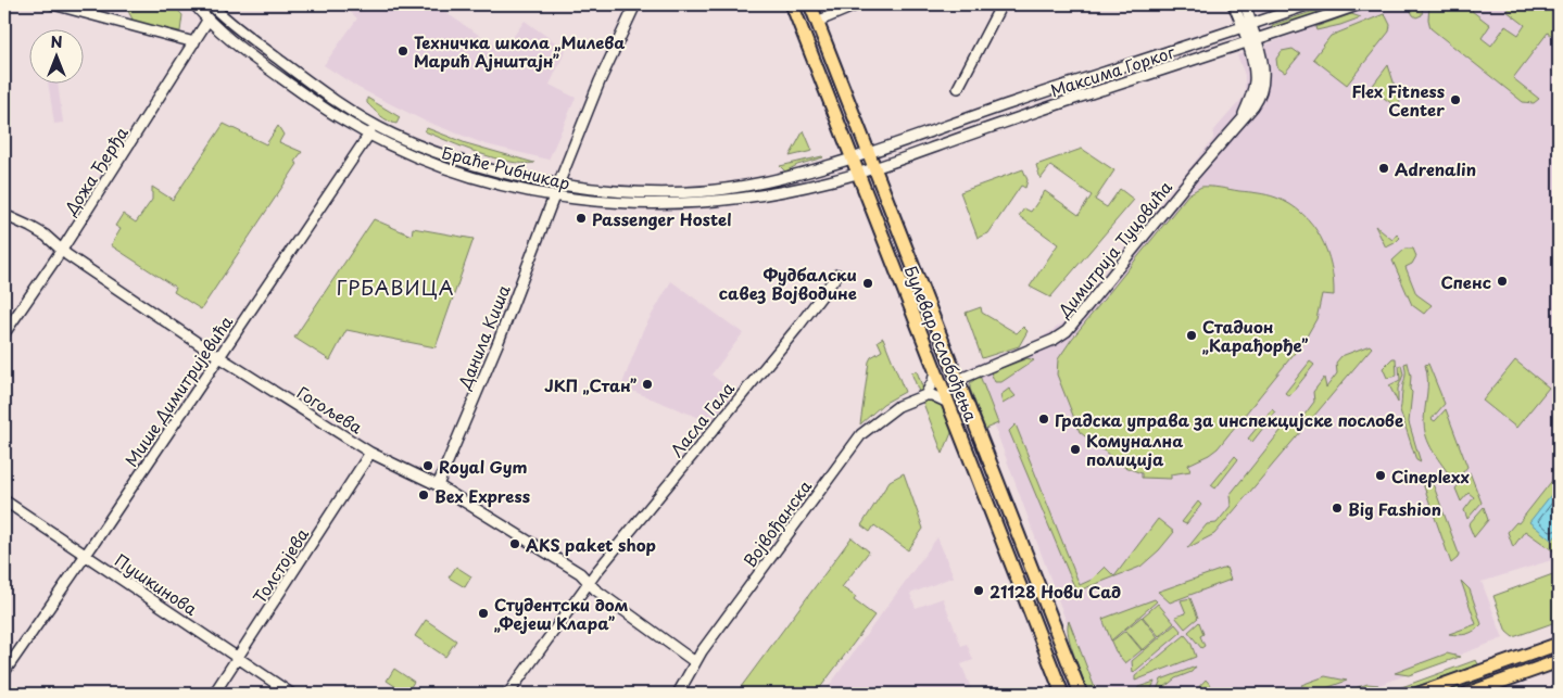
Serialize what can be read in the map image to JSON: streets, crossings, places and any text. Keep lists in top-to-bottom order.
{
  "streets": {
    "main road": ["Булевар ослобођења"],
    "street": [
      "Максима Горког",
      "Браће Рибникар",
      "Дожа Ђерђа",
      "Димитрија Туцовића",
      "Данила Киша",
      "Мише Димитријевића",
      "Гогољева",
      "Ласла Гала",
      "Војвођанска",
      "Толстојева",
      "Пушкинова"
    ]
  },
  "crossings": [
    ["Максима Горког", "Браће Рибникар"],
    ["Максима Горког", "Димитрија Туцовића"],
    ["Максима Горког", "Булевар ослобођења"],
    ["Браће Рибникар", "Дожа Ђерђа"],
    ["Браће Рибникар", "Данила Киша"],
    ["Браће Рибникар", "Булевар ослобођења"],
    ["Браће Рибникар", "Мише Димитријевића"],
    ["Дожа Ђерђа", "Гогољева"],
    ["Димитрија Туцовића", "Булевар ослобођења"],
    ["Данила Киша", "Гогољева"],
    ["Мише Димитријевића", "Гогољева"],
    ["Мише Димитријевића", "Пушкинова"],
    ["Гогољева", "Ласла Гала"],
    ["Гогољева", "Војвођанска"],
    ["Гогољева", "Толстојева"],
    ["Толстојева", "Пушкинова"]
  ],
  "districts": ["ГРБАВИЦА"],
  "places": [
    "Техничка школа „Милева Марић Ајнштајн”",
    "Flex Fitness Center",
    "Adrenalin",
    "Passenger Hostel",
    "Спенс",
    "Фудбалски савез Војводине",
    "Стадион „Карађорђе”",
    "ЈКП „Стан”",
    "Градска управа за инспекцијске послове",
    "Комунална полиција",
    "Royal Gym",
    "Cineplexx",
    "Bex Express",
    "Big Fashion",
    "AKS paket shop",
    "21128 Нови Сад",
    "Студентски дом „Фејеш Клара”"
  ],
  "north": "top"
}
